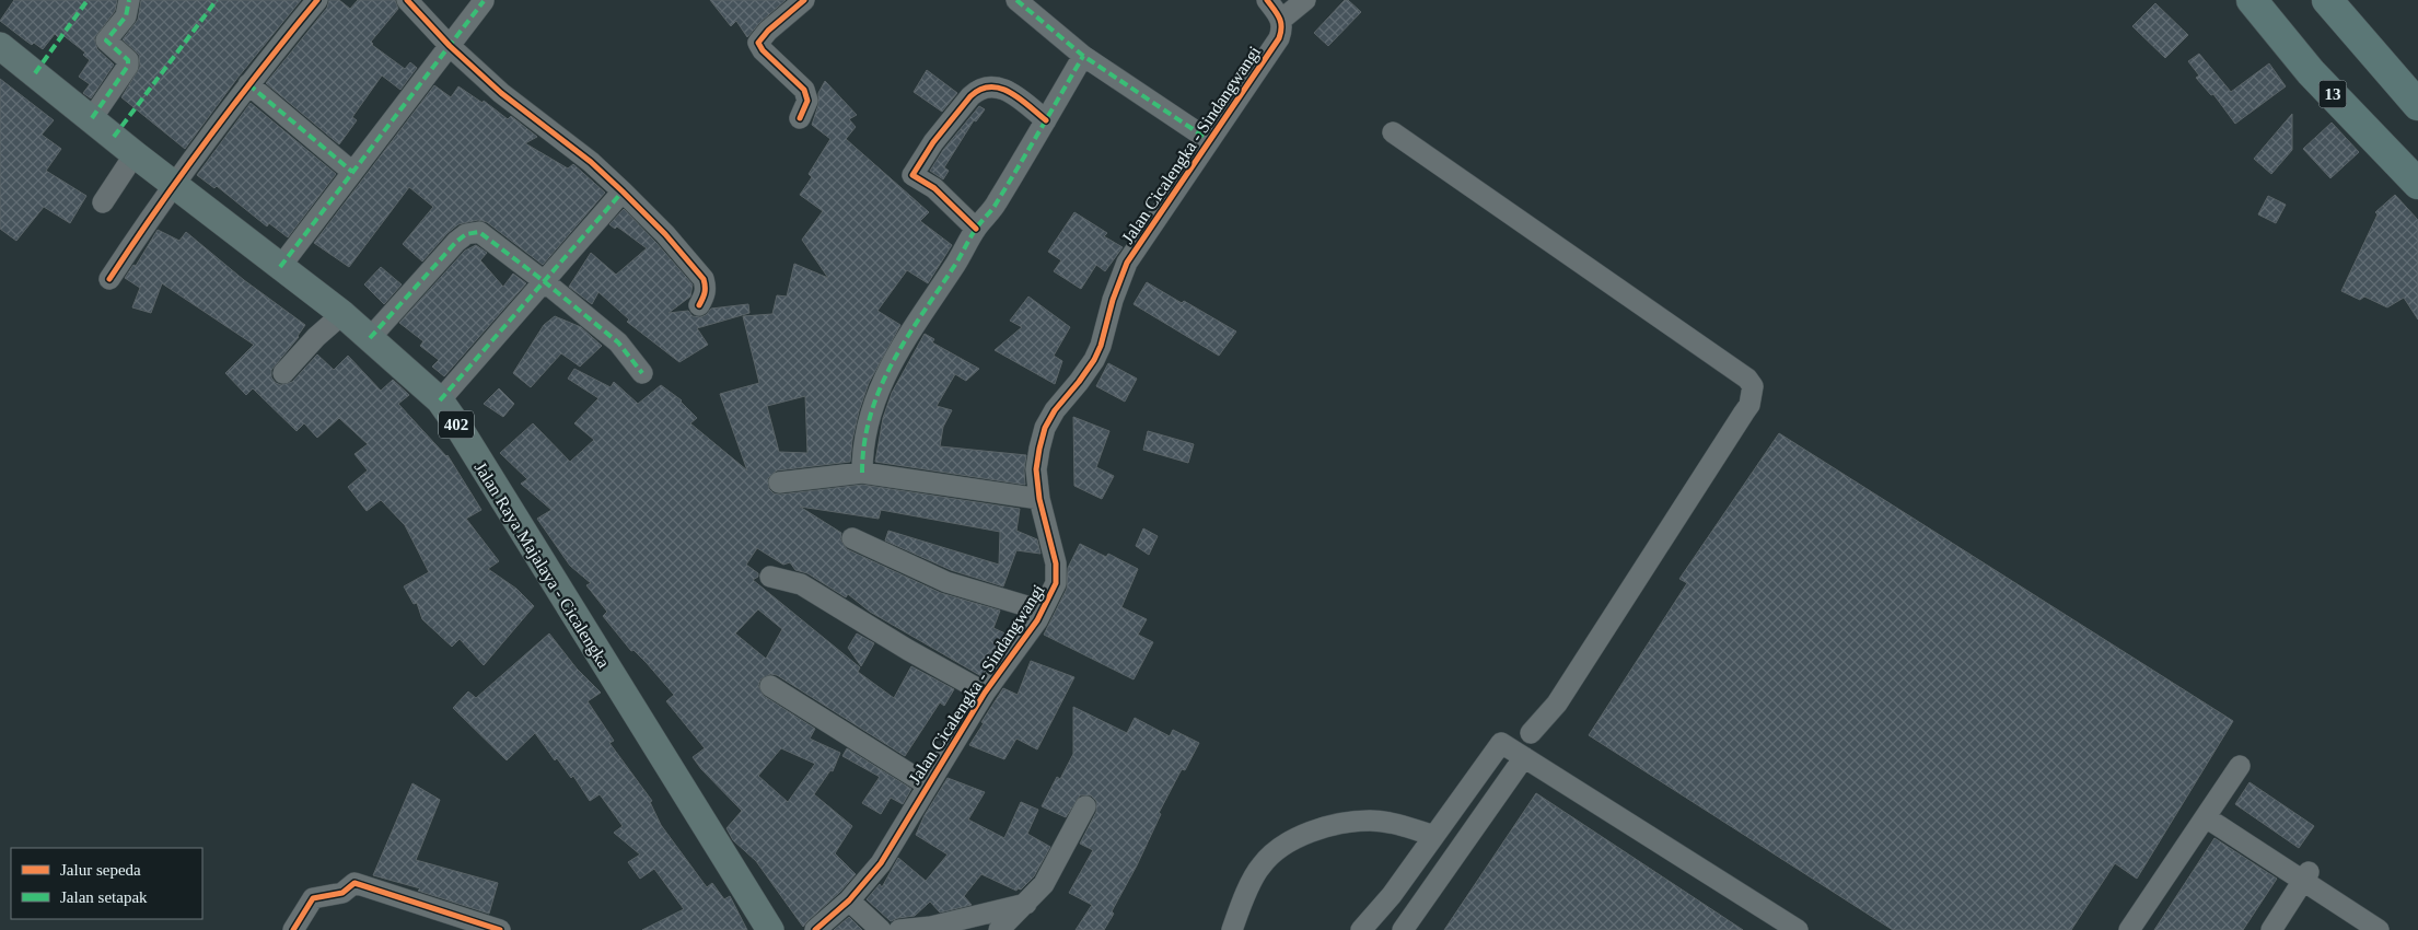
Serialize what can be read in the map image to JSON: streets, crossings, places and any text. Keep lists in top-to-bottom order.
{
  "streets": {
    "highway": ["13"],
    "main road": ["402", "Jalan Raya Majalaya - Cicalengka"],
    "street": ["Jalan Cicalengka - Sindangwangi"]
  },
  "legend": ["Jalur sepeda", "Jalan setapak"]
}
